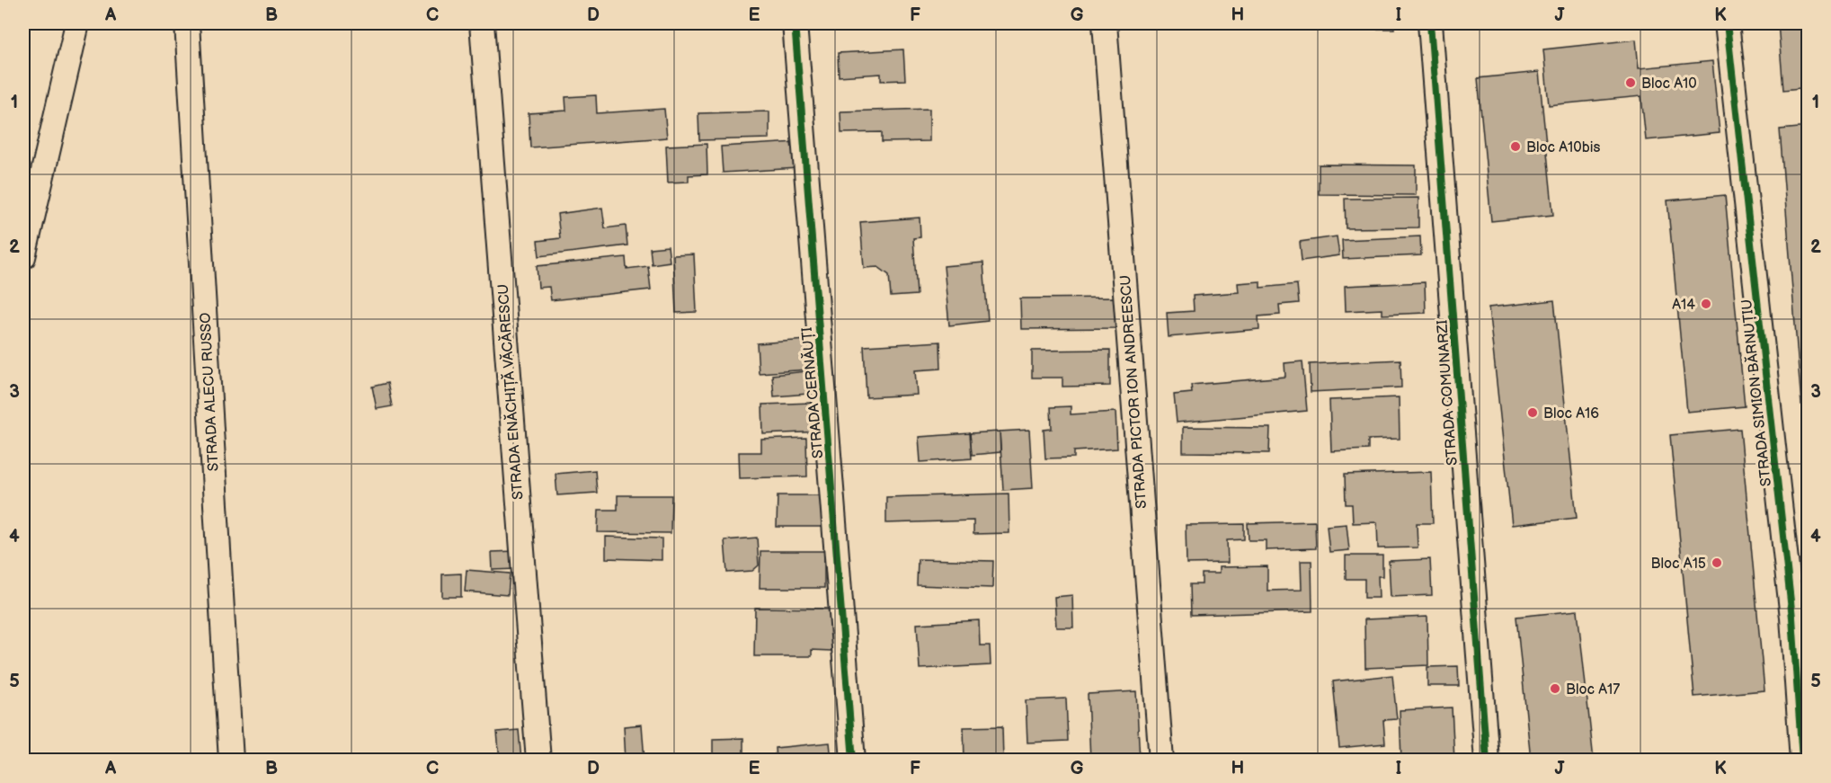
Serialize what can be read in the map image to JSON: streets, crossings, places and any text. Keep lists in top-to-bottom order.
{
  "streets": {
    "street": [
      "STRADA ALECU RUSSO",
      "STRADA ENĂCHIȚĂ VĂCĂRESCU",
      "STRADA PICTOR ION ANDREESCU",
      "STRADA CERNĂUȚI",
      "STRADA COMUNARZI",
      "STRADA SIMION BĂRNUȚIU"
    ]
  },
  "places": [
    "Bloc A10",
    "Bloc A10bis",
    "A14",
    "Bloc A16",
    "Bloc A15",
    "Bloc A17"
  ],
  "grid": {
    "columns": [
      "A",
      "B",
      "C",
      "D",
      "E",
      "F",
      "G",
      "H",
      "I",
      "J",
      "K"
    ],
    "rows": [
      "1",
      "2",
      "3",
      "4",
      "5"
    ]
  }
}
